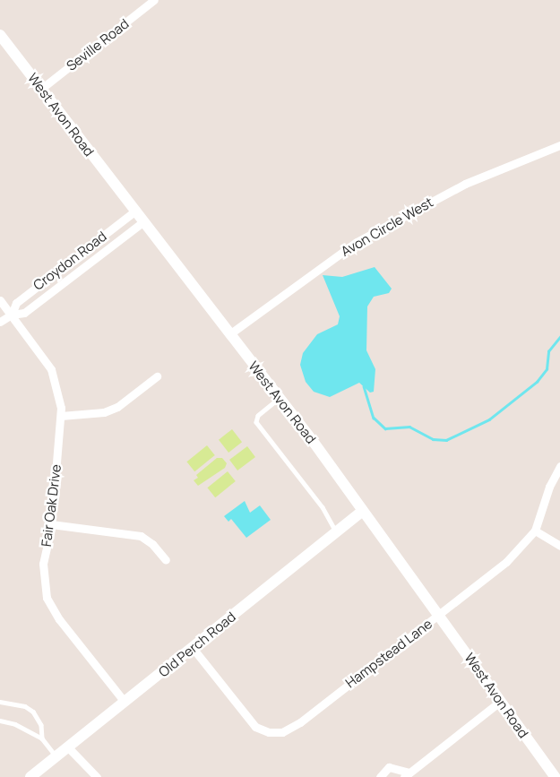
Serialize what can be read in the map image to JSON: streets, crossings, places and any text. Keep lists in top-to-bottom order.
{
  "streets": {
    "street": [
      "Seville Road",
      "West Avon Road",
      "Avon Circle West",
      "Croydon Road",
      "Fair Oak Drive",
      "Old Perch Road",
      "Hampstead Lane"
    ]
  },
  "crossings": [
    ["Seville Road", "West Avon Road"],
    ["West Avon Road", "Avon Circle West"],
    ["West Avon Road", "Croydon Road"],
    ["West Avon Road", "Old Perch Road"],
    ["West Avon Road", "Hampstead Lane"],
    ["Croydon Road", "Fair Oak Drive"],
    ["Fair Oak Drive", "Old Perch Road"],
    ["Old Perch Road", "Hampstead Lane"]
  ]
}
